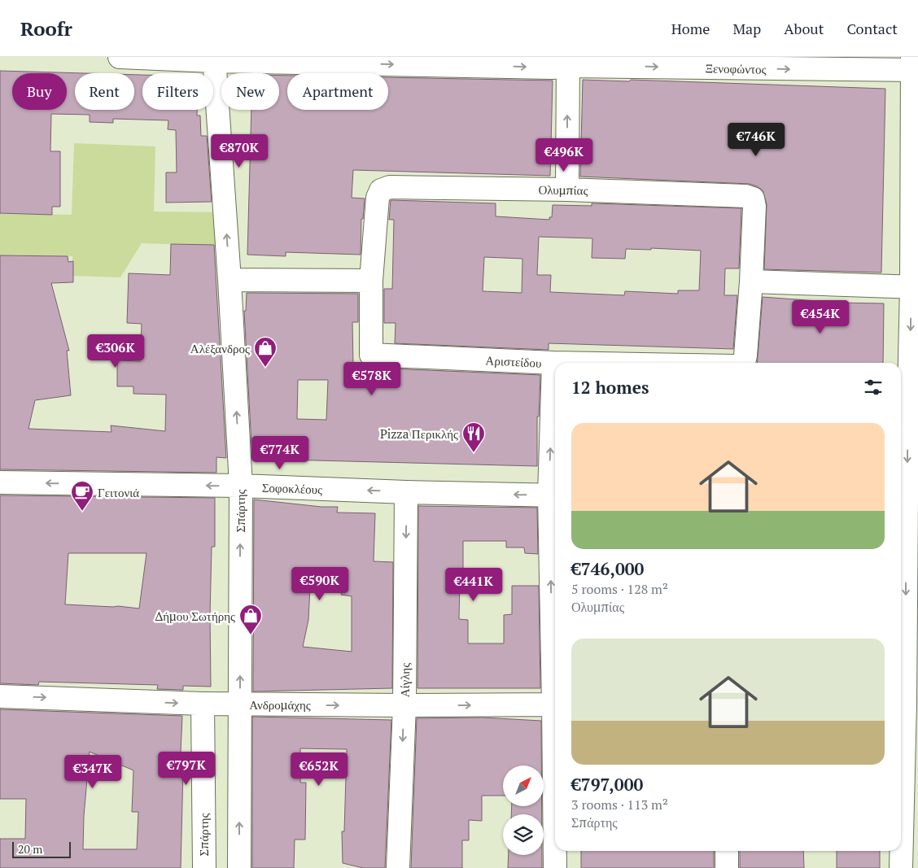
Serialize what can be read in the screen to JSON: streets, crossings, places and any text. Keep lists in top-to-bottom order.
{
  "streets": {
    "street": [
      "Ξενοφώντος",
      "Ολυμπίας",
      "Αριστείδου",
      "Σοφοκλέους",
      "Σπάρτης",
      "Αίγλης",
      "Ανδρομάχης"
    ]
  },
  "crossings": [
    ["Ξενοφώντος", "Σπάρτης"],
    ["Ολυμπίας", "Αριστείδου"],
    ["Σοφοκλέους", "Σπάρτης"],
    ["Σοφοκλέους", "Αίγλης"],
    ["Σπάρτης", "Ανδρομάχης"],
    ["Αίγλης", "Ανδρομάχης"]
  ],
  "one_way": [
    "Ξενοφώντος",
    "Σοφοκλέους",
    "Σπάρτης",
    "Αίγλης",
    "Ανδρομάχης"
  ],
  "places": {
    "shop": ["Αλέξανδρος", "Δήμου Σωτήρης"],
    "restaurant": ["Pizza Περικλής"],
    "cafe": ["Γειτονιά"]
  },
  "scale_bar": "20 m",
  "north": "top right",
  "page": {
    "header": "Roofr",
    "nav": [
      "Home",
      "Map",
      "About",
      "Contact"
    ],
    "chip": [
      "Buy",
      "Rent",
      "Filters",
      "New",
      "Apartment"
    ],
    "price": [
      "€746K",
      "€870K",
      "€496K",
      "€454K",
      "€306K",
      "€578K",
      "€774K",
      "€590K",
      "€441K",
      "€797K",
      "€652K",
      "€347K"
    ],
    "heading": "12 homes",
    "list": [
      {
        "name": "€746,000",
        "note": "5 rooms · 128 m² · Ολυμπίας"
      },
      {
        "name": "€797,000",
        "note": "3 rooms · 113 m² · Σπάρτης"
      }
    ],
    "scale": "20 m"
  }
}
